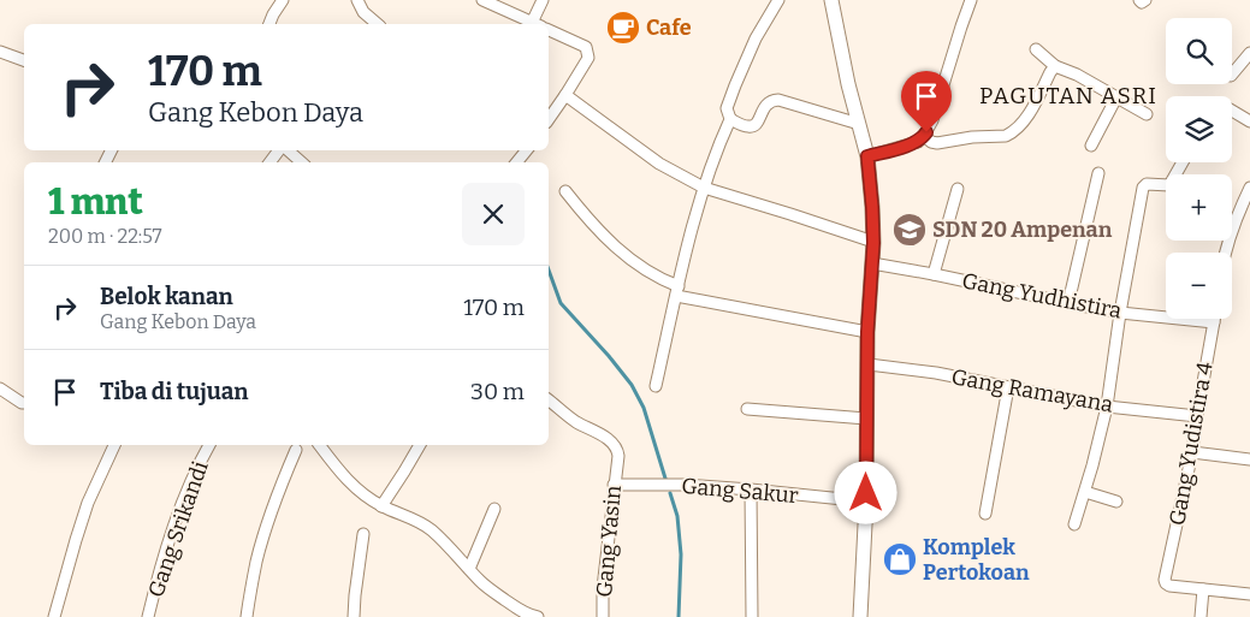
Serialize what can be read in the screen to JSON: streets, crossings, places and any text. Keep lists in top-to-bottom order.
{
  "streets": {
    "street": [
      "Gang Yudhistira",
      "Gang Ramayana",
      "Gang Yudistira 4",
      "Gang Sakur",
      "Gang Srikandi",
      "Gang Yasin"
    ]
  },
  "crossings": [
    ["Gang Yudhistira", "Gang Yudistira 4"],
    ["Gang Ramayana", "Gang Yudistira 4"],
    ["Gang Sakur", "Gang Yasin"]
  ],
  "districts": ["PAGUTAN ASRI"],
  "places": {
    "cafe": ["Cafe"],
    "school or university": ["SDN 20 Ampenan"],
    "shop": ["Komplek Pertokoan"]
  },
  "page": {
    "map_buttons": ["+", "−"],
    "turn": ["170 m", "Gang Kebon Daya"],
    "heading": ["1 mnt", "200 m · 22:57"],
    "list": [
      {
        "name": "Belok kanan",
        "note": "Gang Kebon Daya",
        "value": "170 m"
      },
      {
        "name": "Tiba di tujuan",
        "value": "30 m"
      }
    ]
  }
}
